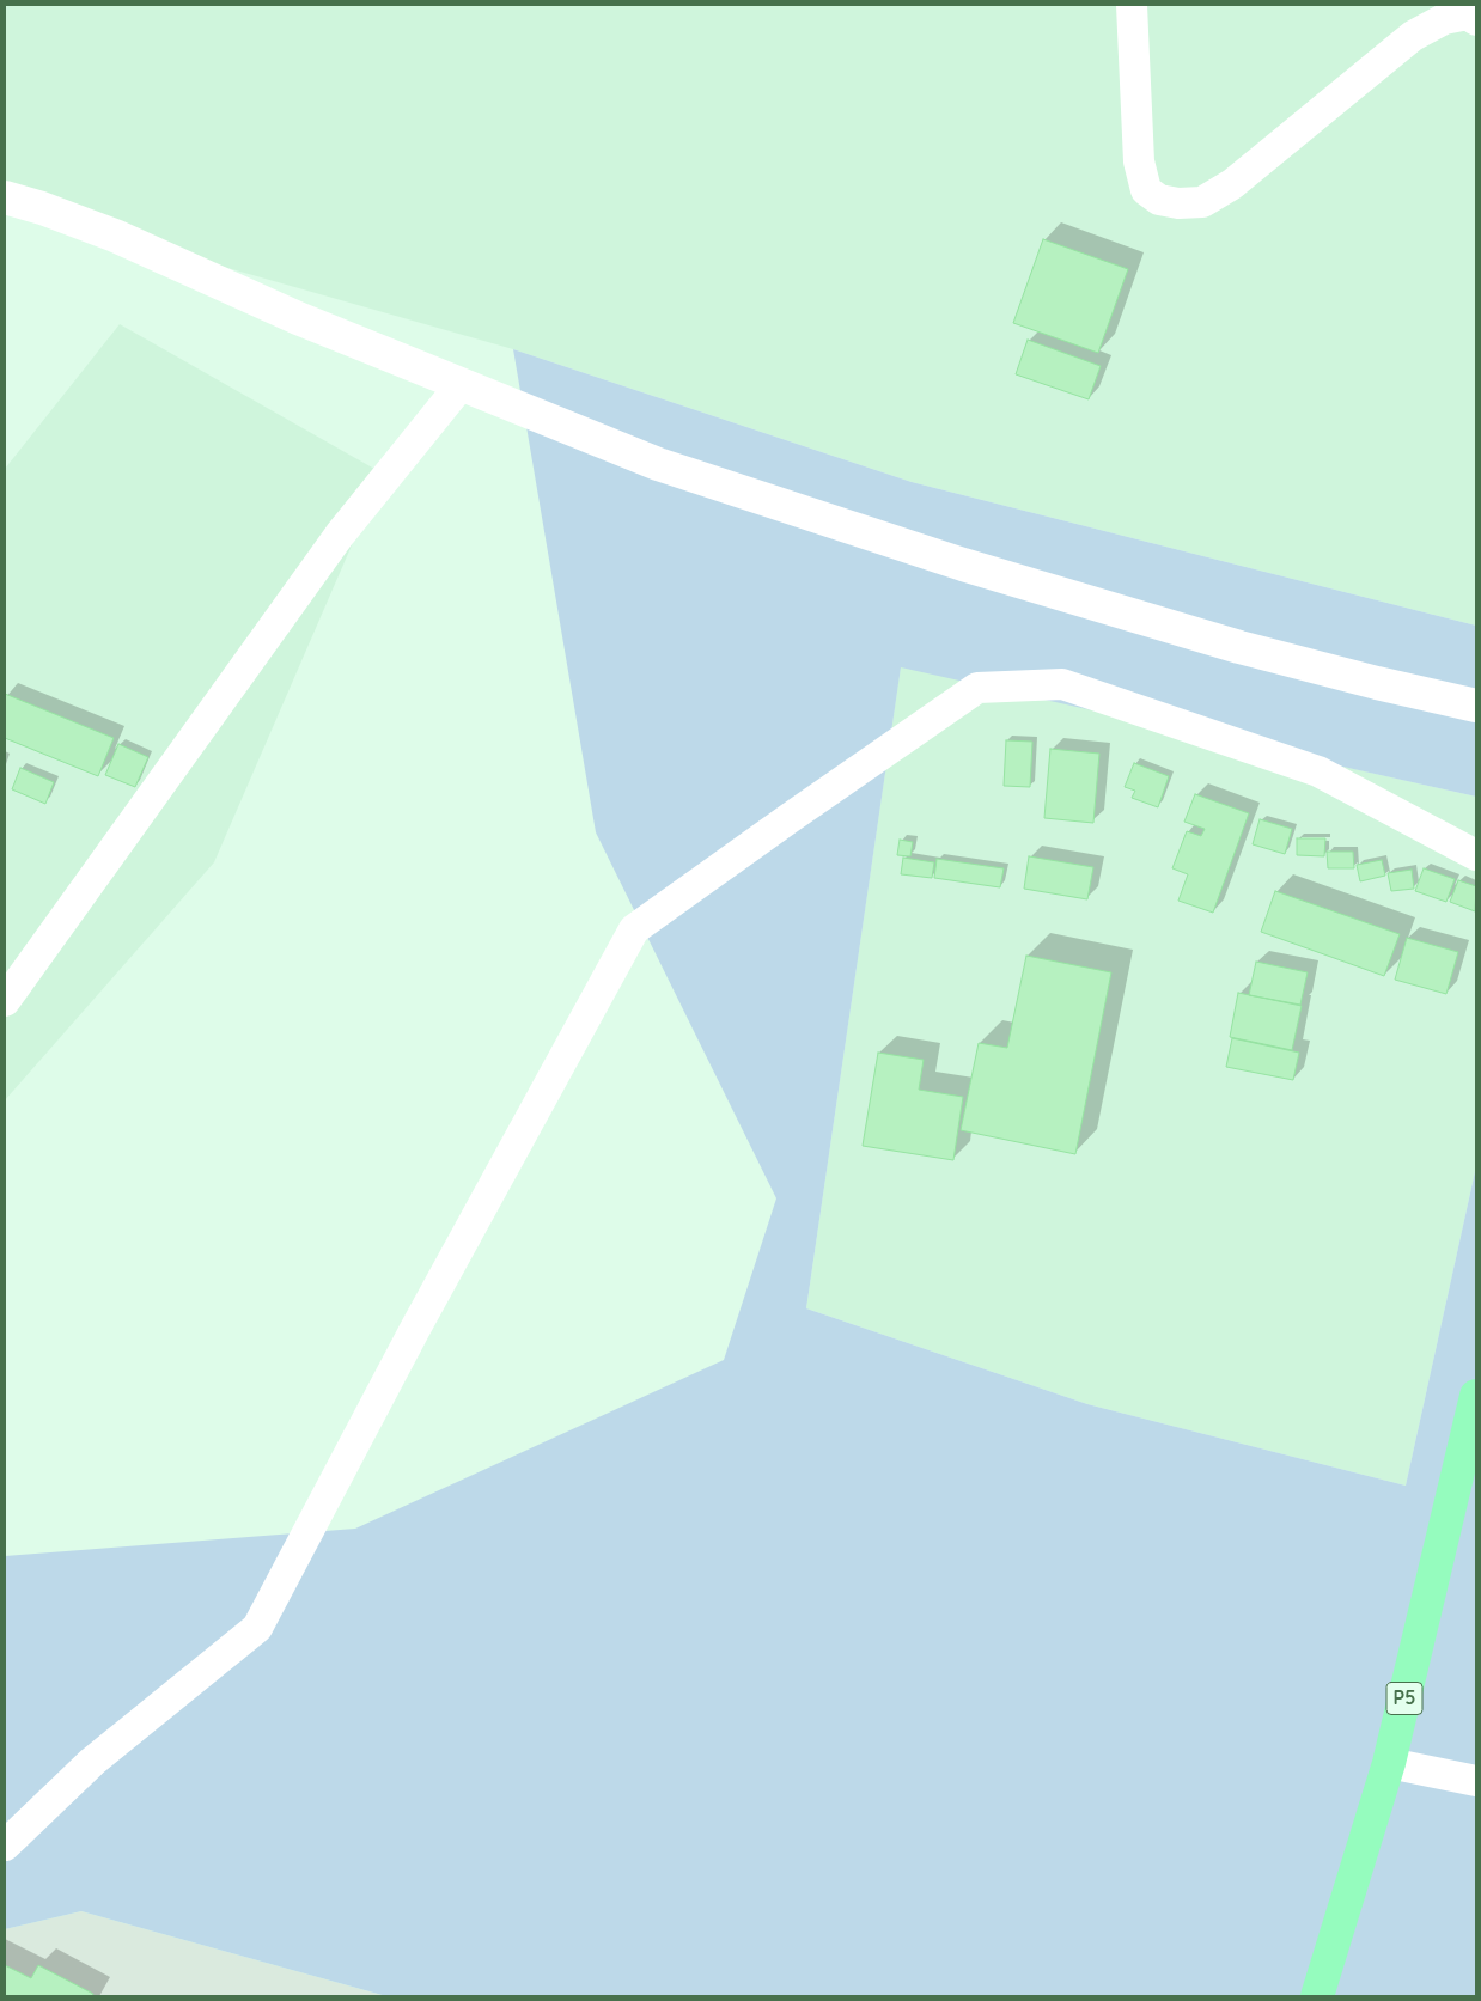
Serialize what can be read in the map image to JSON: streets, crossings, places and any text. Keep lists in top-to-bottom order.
{
  "streets": {
    "main road": ["P5"]
  }
}
